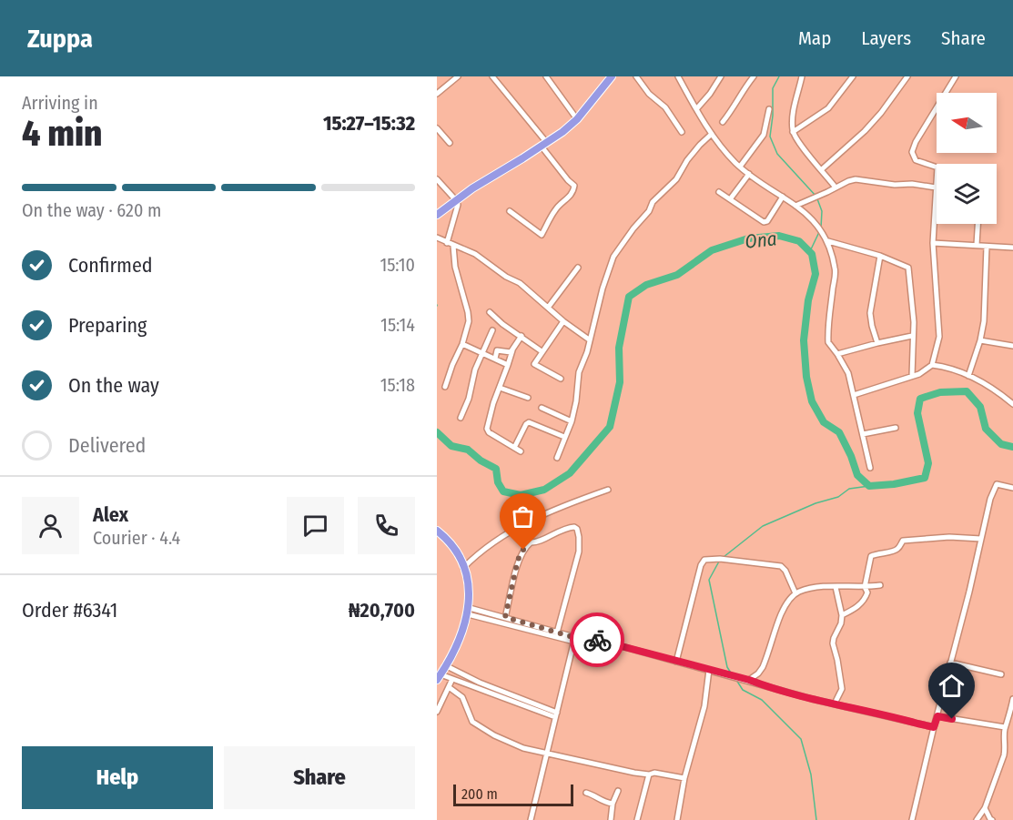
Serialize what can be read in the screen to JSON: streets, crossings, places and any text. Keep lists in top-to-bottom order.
{
  "water": ["Ona"],
  "scale_bar": "200 m",
  "north": "left",
  "page": {
    "header": "Zuppa",
    "nav": ["Map", "Layers", "Share"],
    "heading": ["4 min", "Arriving in", "15:27–15:32"],
    "panel": [
      "Alex",
      "Courier · 4.4",
      "Order #6341",
      "₦20,700"
    ],
    "bar": "On the way · 620 m",
    "list": [
      ["Confirmed", "15:10"],
      ["Preparing", "15:14"],
      ["On the way", "15:18"],
      "Delivered"
    ],
    "buttons": ["Help", "Share"],
    "scale": "200 m"
  }
}
